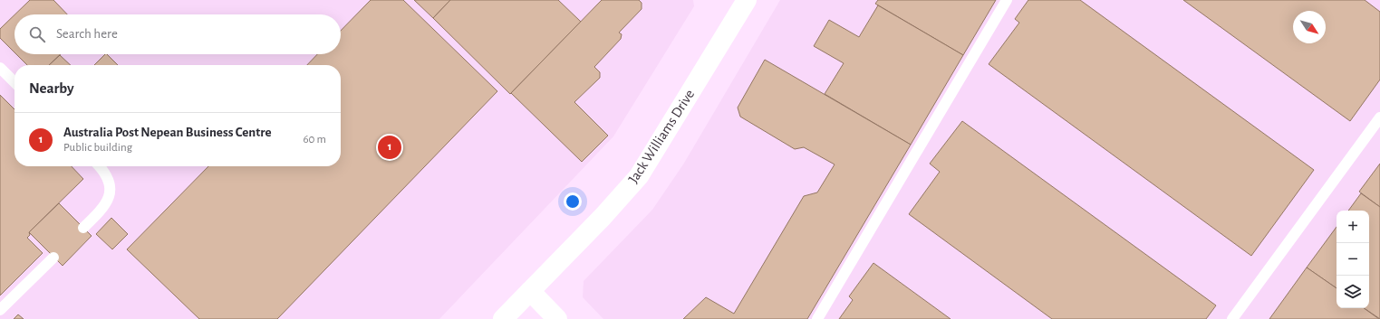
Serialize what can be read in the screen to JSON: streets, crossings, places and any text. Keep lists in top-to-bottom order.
{
  "streets": {
    "street": ["Jack Williams Drive"]
  },
  "north": "bottom right",
  "page": {
    "search": "Search here",
    "heading": "Nearby",
    "list": [
      {
        "mark": "1",
        "name": "Australia Post Nepean Business Centre",
        "note": "Public building",
        "value": "60 m"
      }
    ],
    "pins": "1",
    "map_buttons": ["+", "−"]
  }
}
